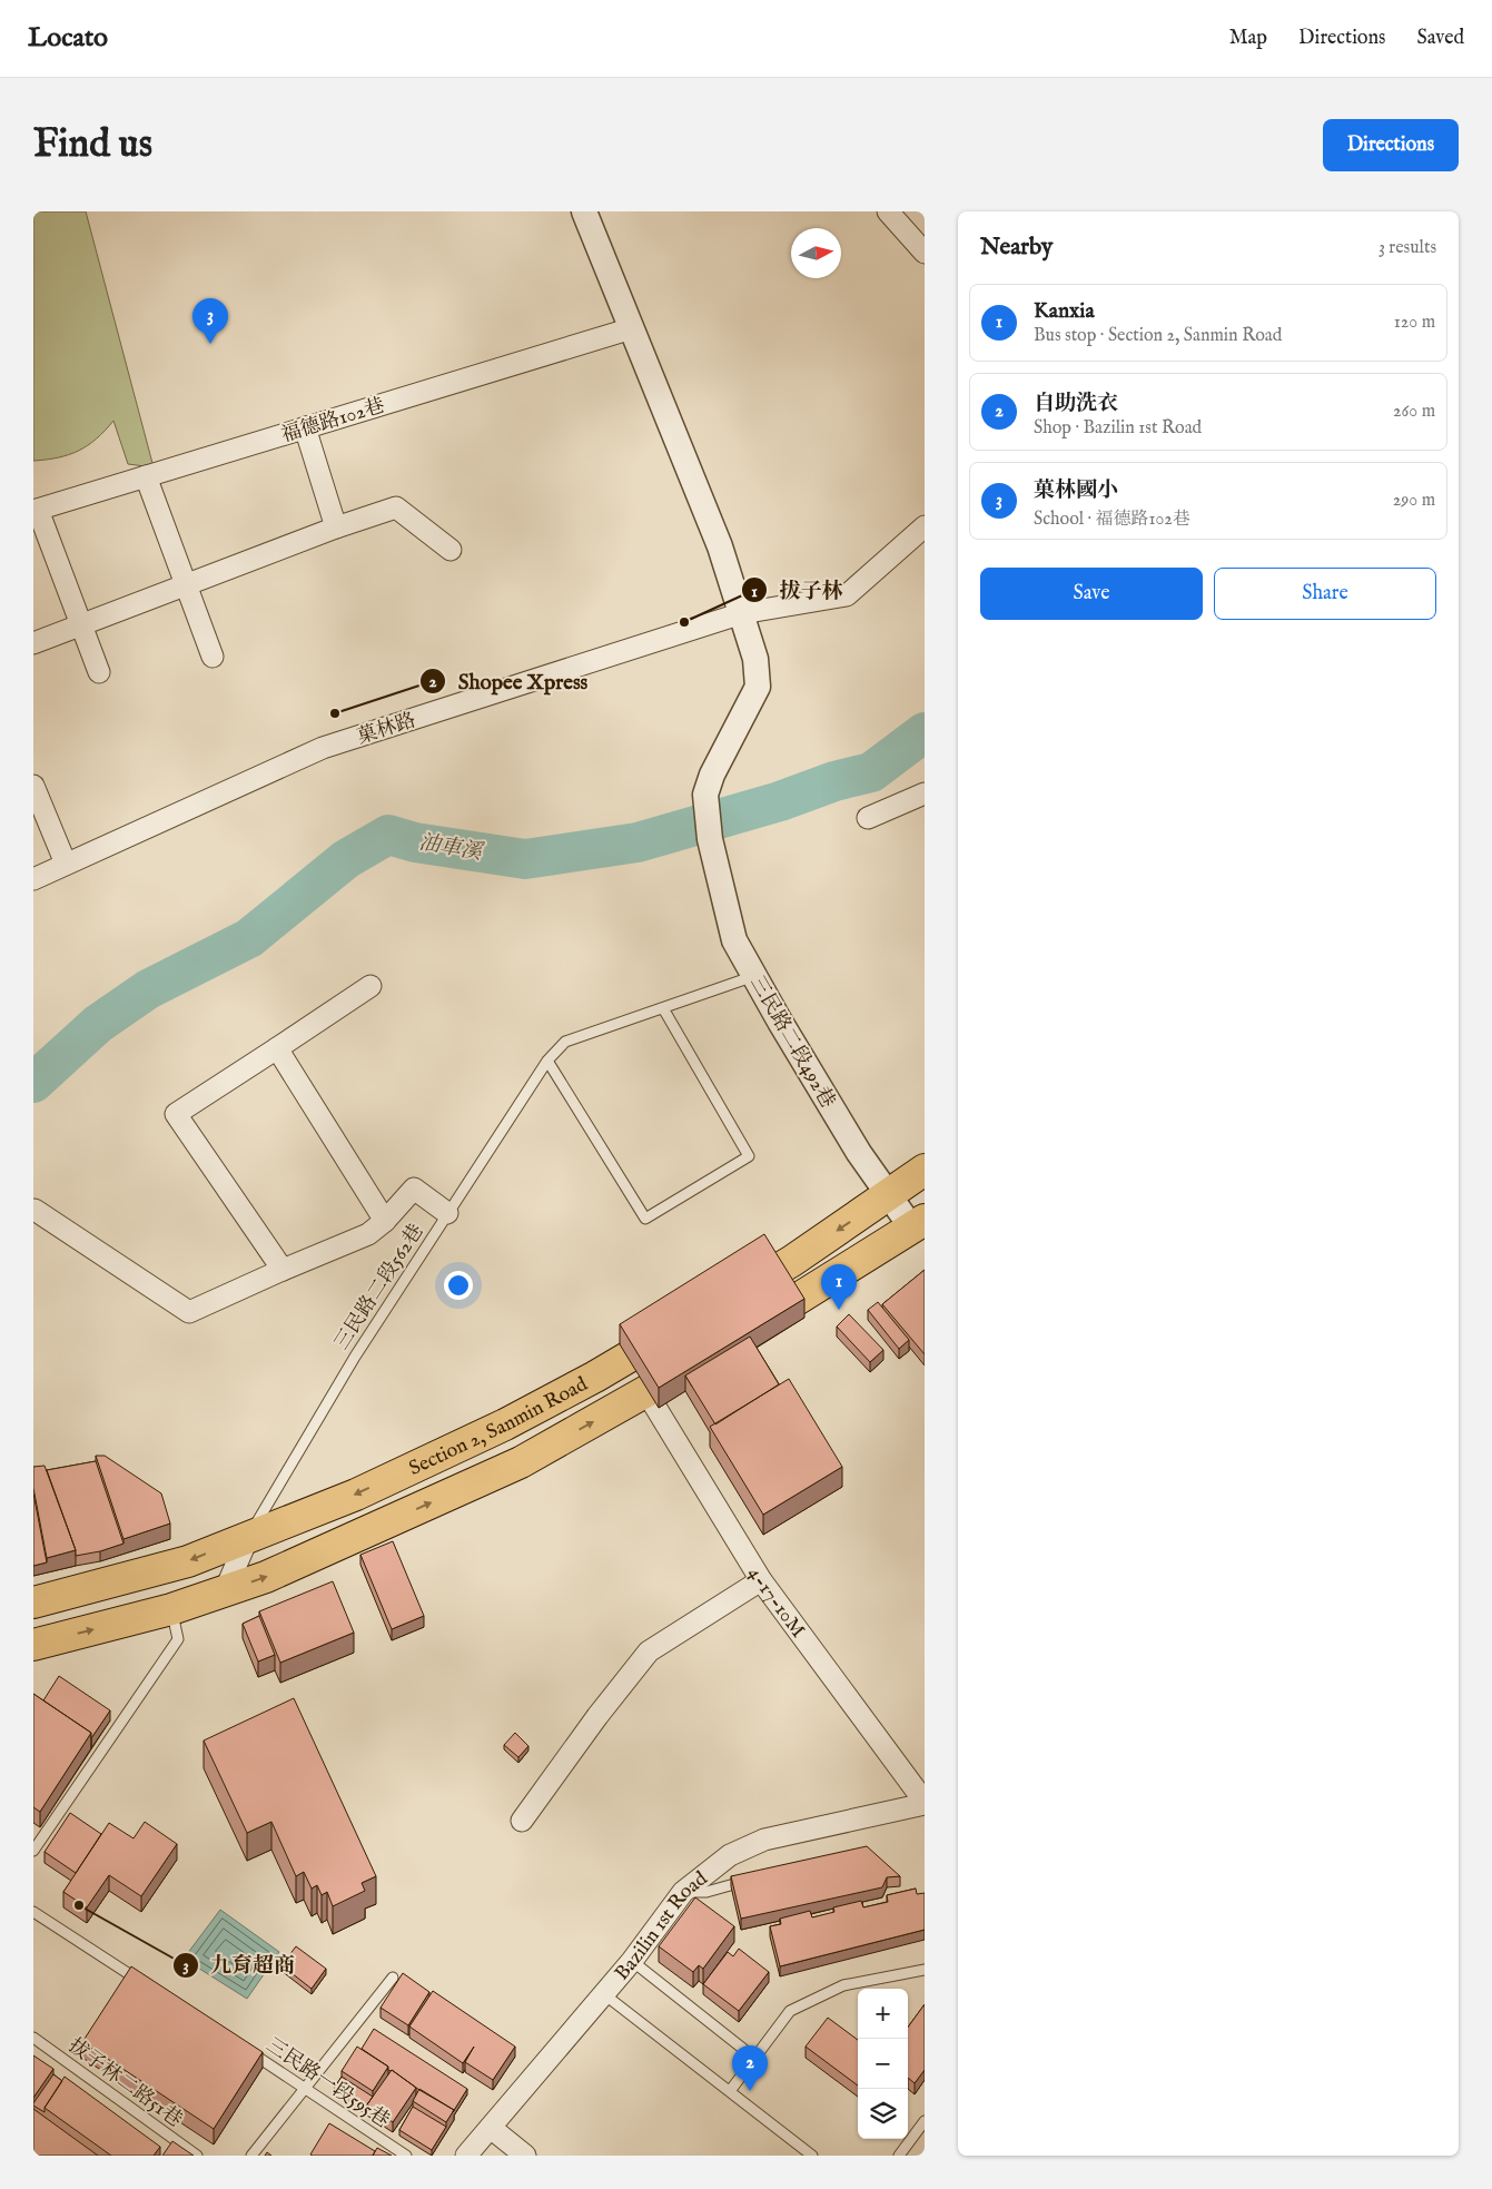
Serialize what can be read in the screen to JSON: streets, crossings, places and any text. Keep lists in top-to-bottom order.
{
  "streets": {
    "main road": ["Section 2, Sanmin Road"],
    "street": [
      "福德路102巷",
      "菓林路",
      "三民路二段492巷",
      "4-17-10M",
      "Bazilin 1st Road"
    ],
    "lane": ["三民路二段562巷", "拔子林二路51巷", "三民路一段595巷"]
  },
  "crossings": [
    ["菓林路", "三民路二段492巷"],
    ["三民路二段492巷", "三民路二段562巷"],
    ["三民路二段562巷", "Section 2, Sanmin Road"],
    ["Section 2, Sanmin Road", "4-17-10M"],
    ["4-17-10M", "Bazilin 1st Road"]
  ],
  "water": ["油車溪"],
  "places": ["拔子林", "Shopee Xpress", "九育超商"],
  "north": "right",
  "page": {
    "header": "Locato",
    "nav": ["Map", "Directions", "Saved"],
    "buttons": [
      "Directions",
      ["Save", "Share"]
    ],
    "title": "Find us",
    "heading": ["Nearby", "3 results"],
    "list": [
      {
        "mark": "1",
        "name": "Kanxia",
        "note": "Bus stop · Section 2, Sanmin Road",
        "value": "120 m"
      },
      {
        "mark": "2",
        "name": "自助洗衣",
        "note": "Shop · Bazilin 1st Road",
        "value": "260 m"
      },
      {
        "mark": "3",
        "name": "菓林國小",
        "note": "School · 福德路102巷",
        "value": "290 m"
      }
    ],
    "pins": ["3", "1", "2"],
    "map_buttons": ["+", "−"]
  }
}
